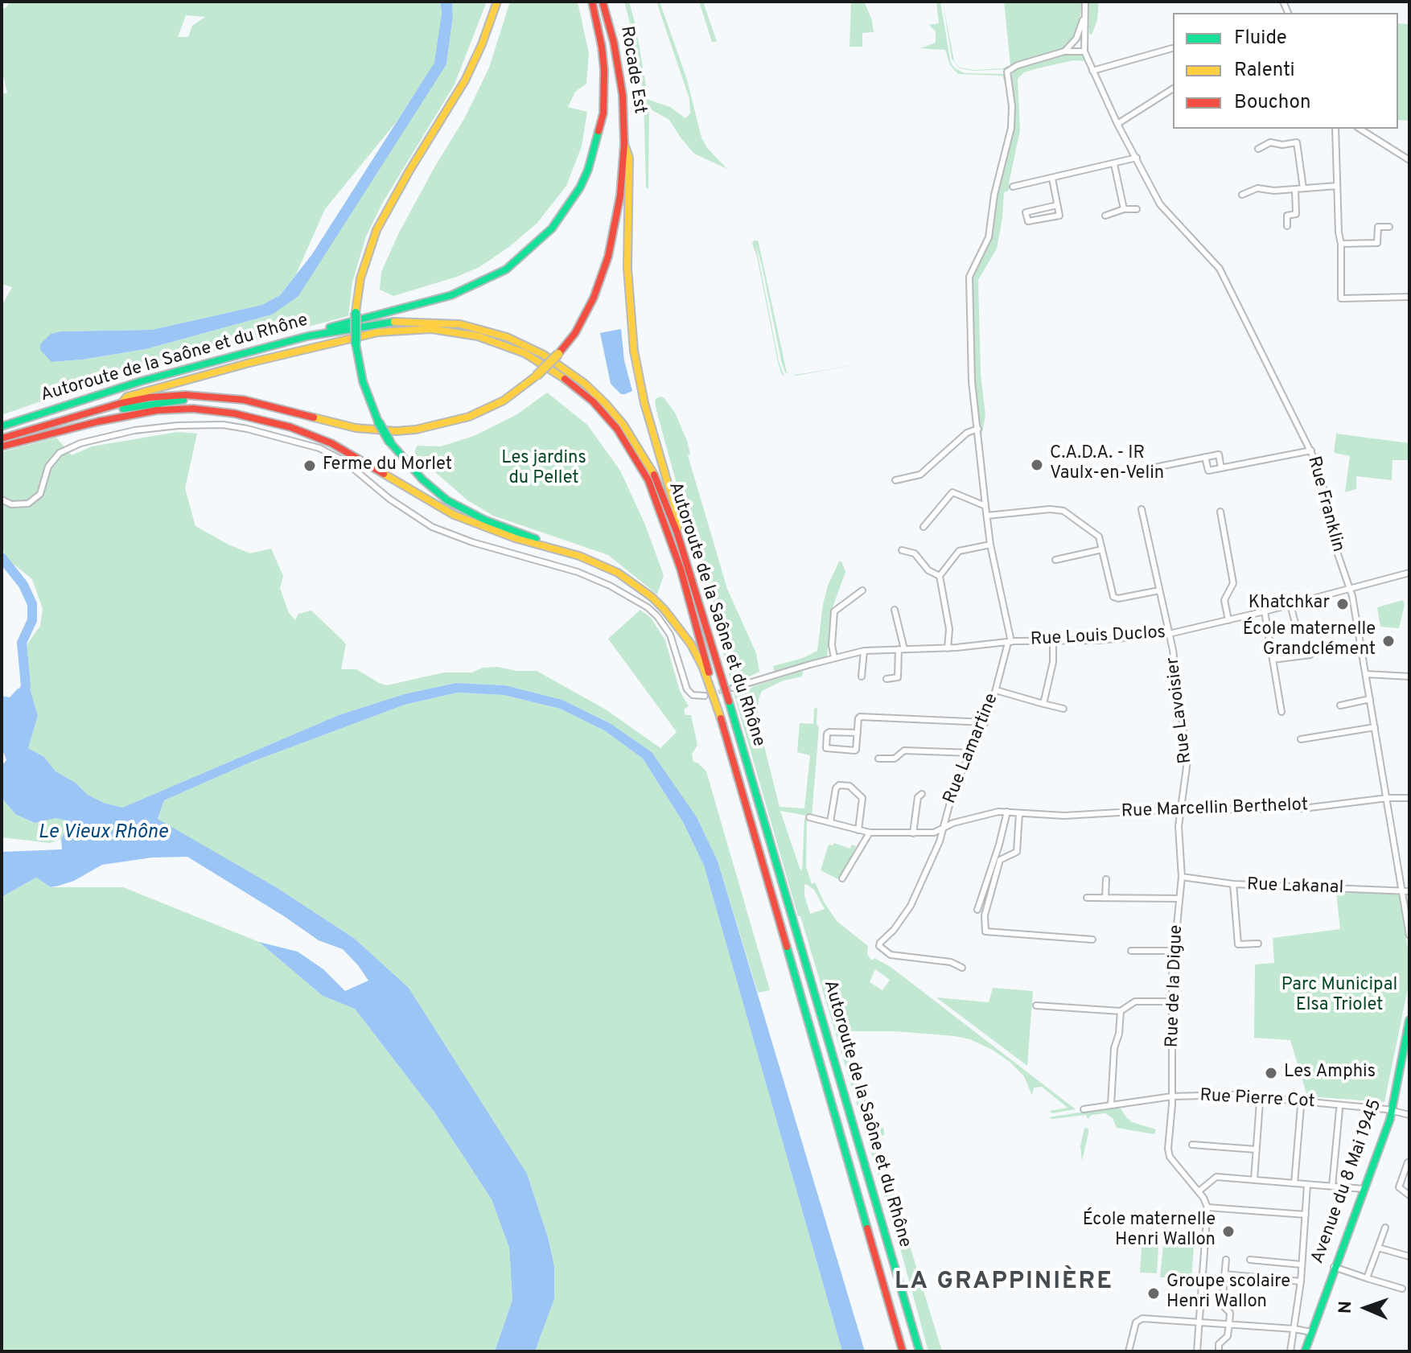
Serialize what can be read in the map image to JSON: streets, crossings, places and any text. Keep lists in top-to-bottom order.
{
  "streets": {
    "main road": ["Rocade Est", "Autoroute de la Saône et du Rhône", "Avenue du 8 Mai 1945"],
    "street": [
      "Rue Franklin",
      "Rue Louis Duclos",
      "Rue Lavoisier",
      "Rue Lamartine",
      "Rue Marcellin Berthelot",
      "Rue Lakanal",
      "Rue de la Digue",
      "Rue Pierre Cot"
    ]
  },
  "crossings": [
    ["Rue Franklin", "Rue Louis Duclos"],
    ["Rue Franklin", "Rue Marcellin Berthelot"],
    ["Rue Franklin", "Rue Lakanal"],
    ["Rue Louis Duclos", "Rue Lavoisier"],
    ["Rue Louis Duclos", "Rue Lamartine"],
    ["Rue Lavoisier", "Rue Marcellin Berthelot"],
    ["Rue Lavoisier", "Rue Lakanal"],
    ["Rue Lavoisier", "Rue de la Digue"],
    ["Rue Lamartine", "Rue Marcellin Berthelot"],
    ["Rue Lakanal", "Rue de la Digue"],
    ["Rue de la Digue", "Rue Pierre Cot"],
    ["Rue Pierre Cot", "Avenue du 8 Mai 1945"]
  ],
  "districts": ["LA GRAPPINIÈRE"],
  "water": ["Le Vieux Rhône"],
  "parks": ["Les jardins du Pellet", "Parc Municipal Elsa Triolet"],
  "places": [
    "C.A.D.A. - IR Vaulx-en-Velin",
    "Ferme du Morlet",
    "Khatchkar",
    "École maternelle Grandclément",
    "Les Amphis",
    "École maternelle Henri Wallon",
    "Groupe scolaire Henri Wallon"
  ],
  "legend": ["Fluide", "Ralenti", "Bouchon"],
  "north": "left"
}
